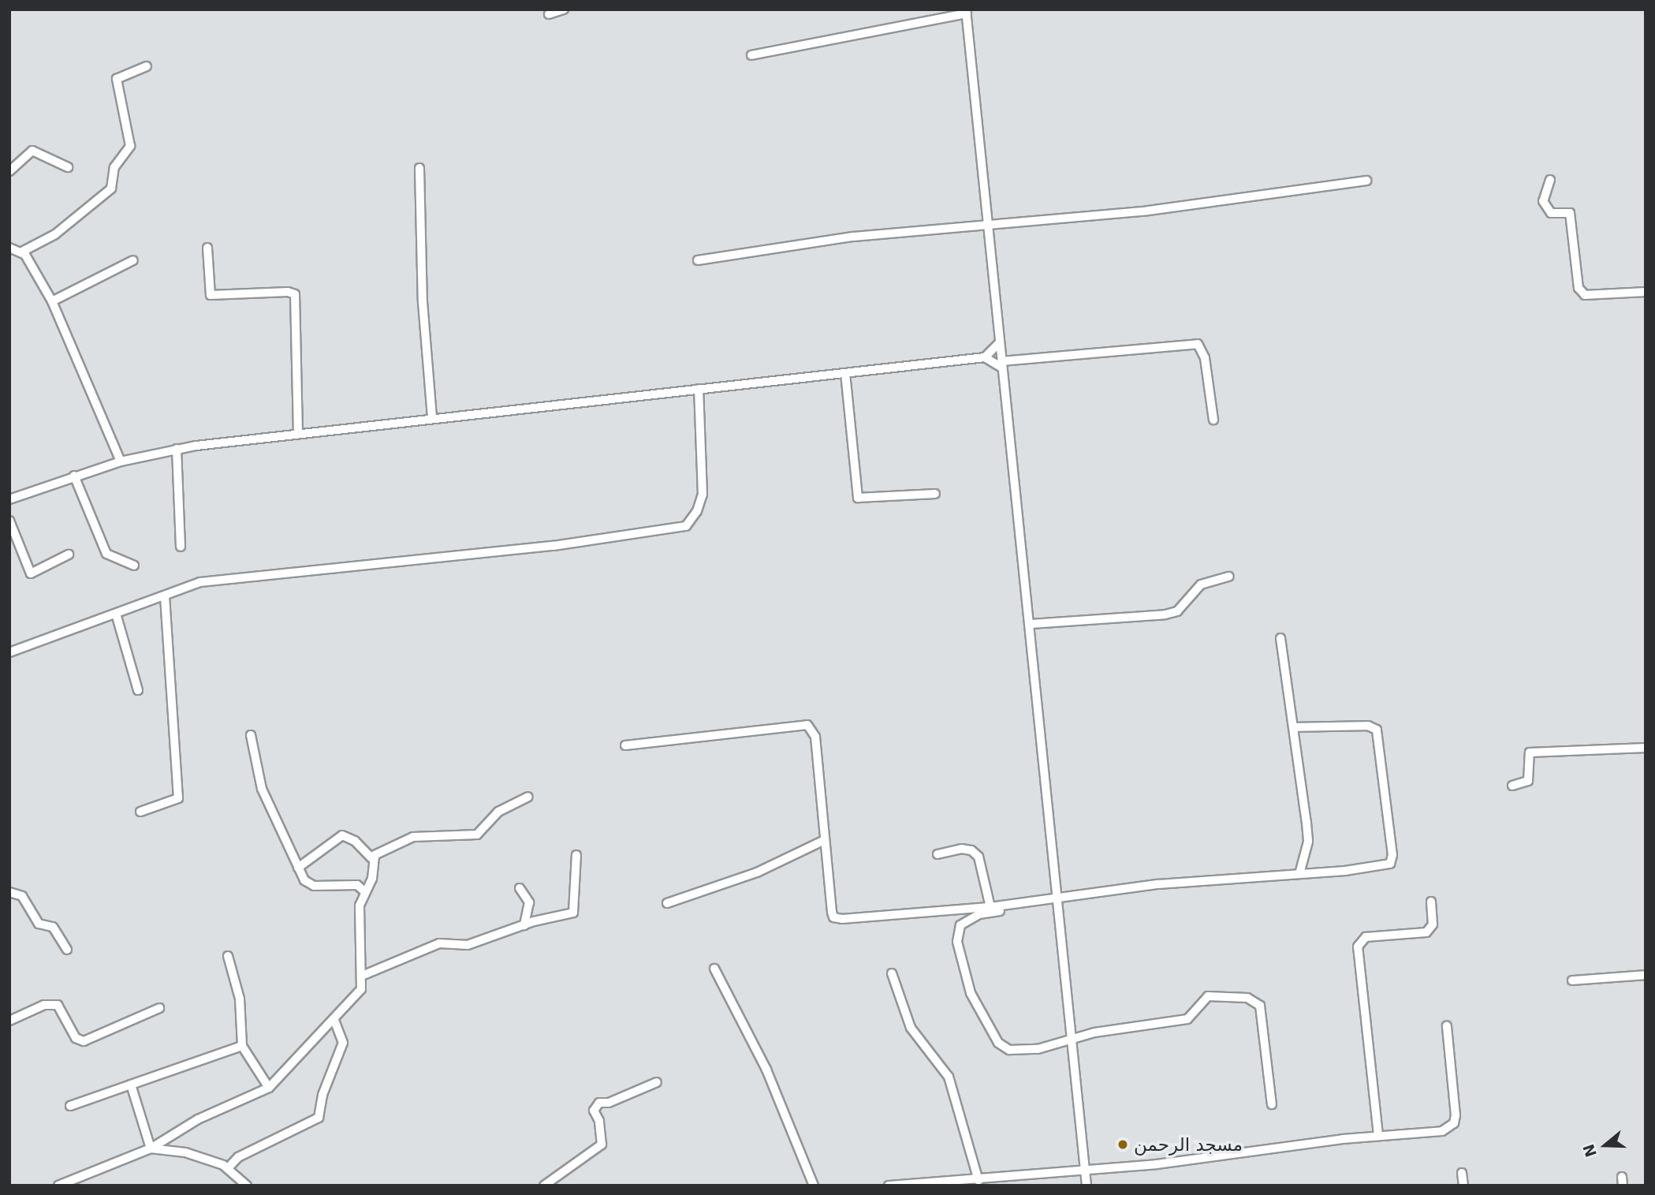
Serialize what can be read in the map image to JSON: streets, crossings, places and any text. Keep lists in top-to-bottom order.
{
  "places": ["مسجد الرحمن"],
  "north": "left"
}
